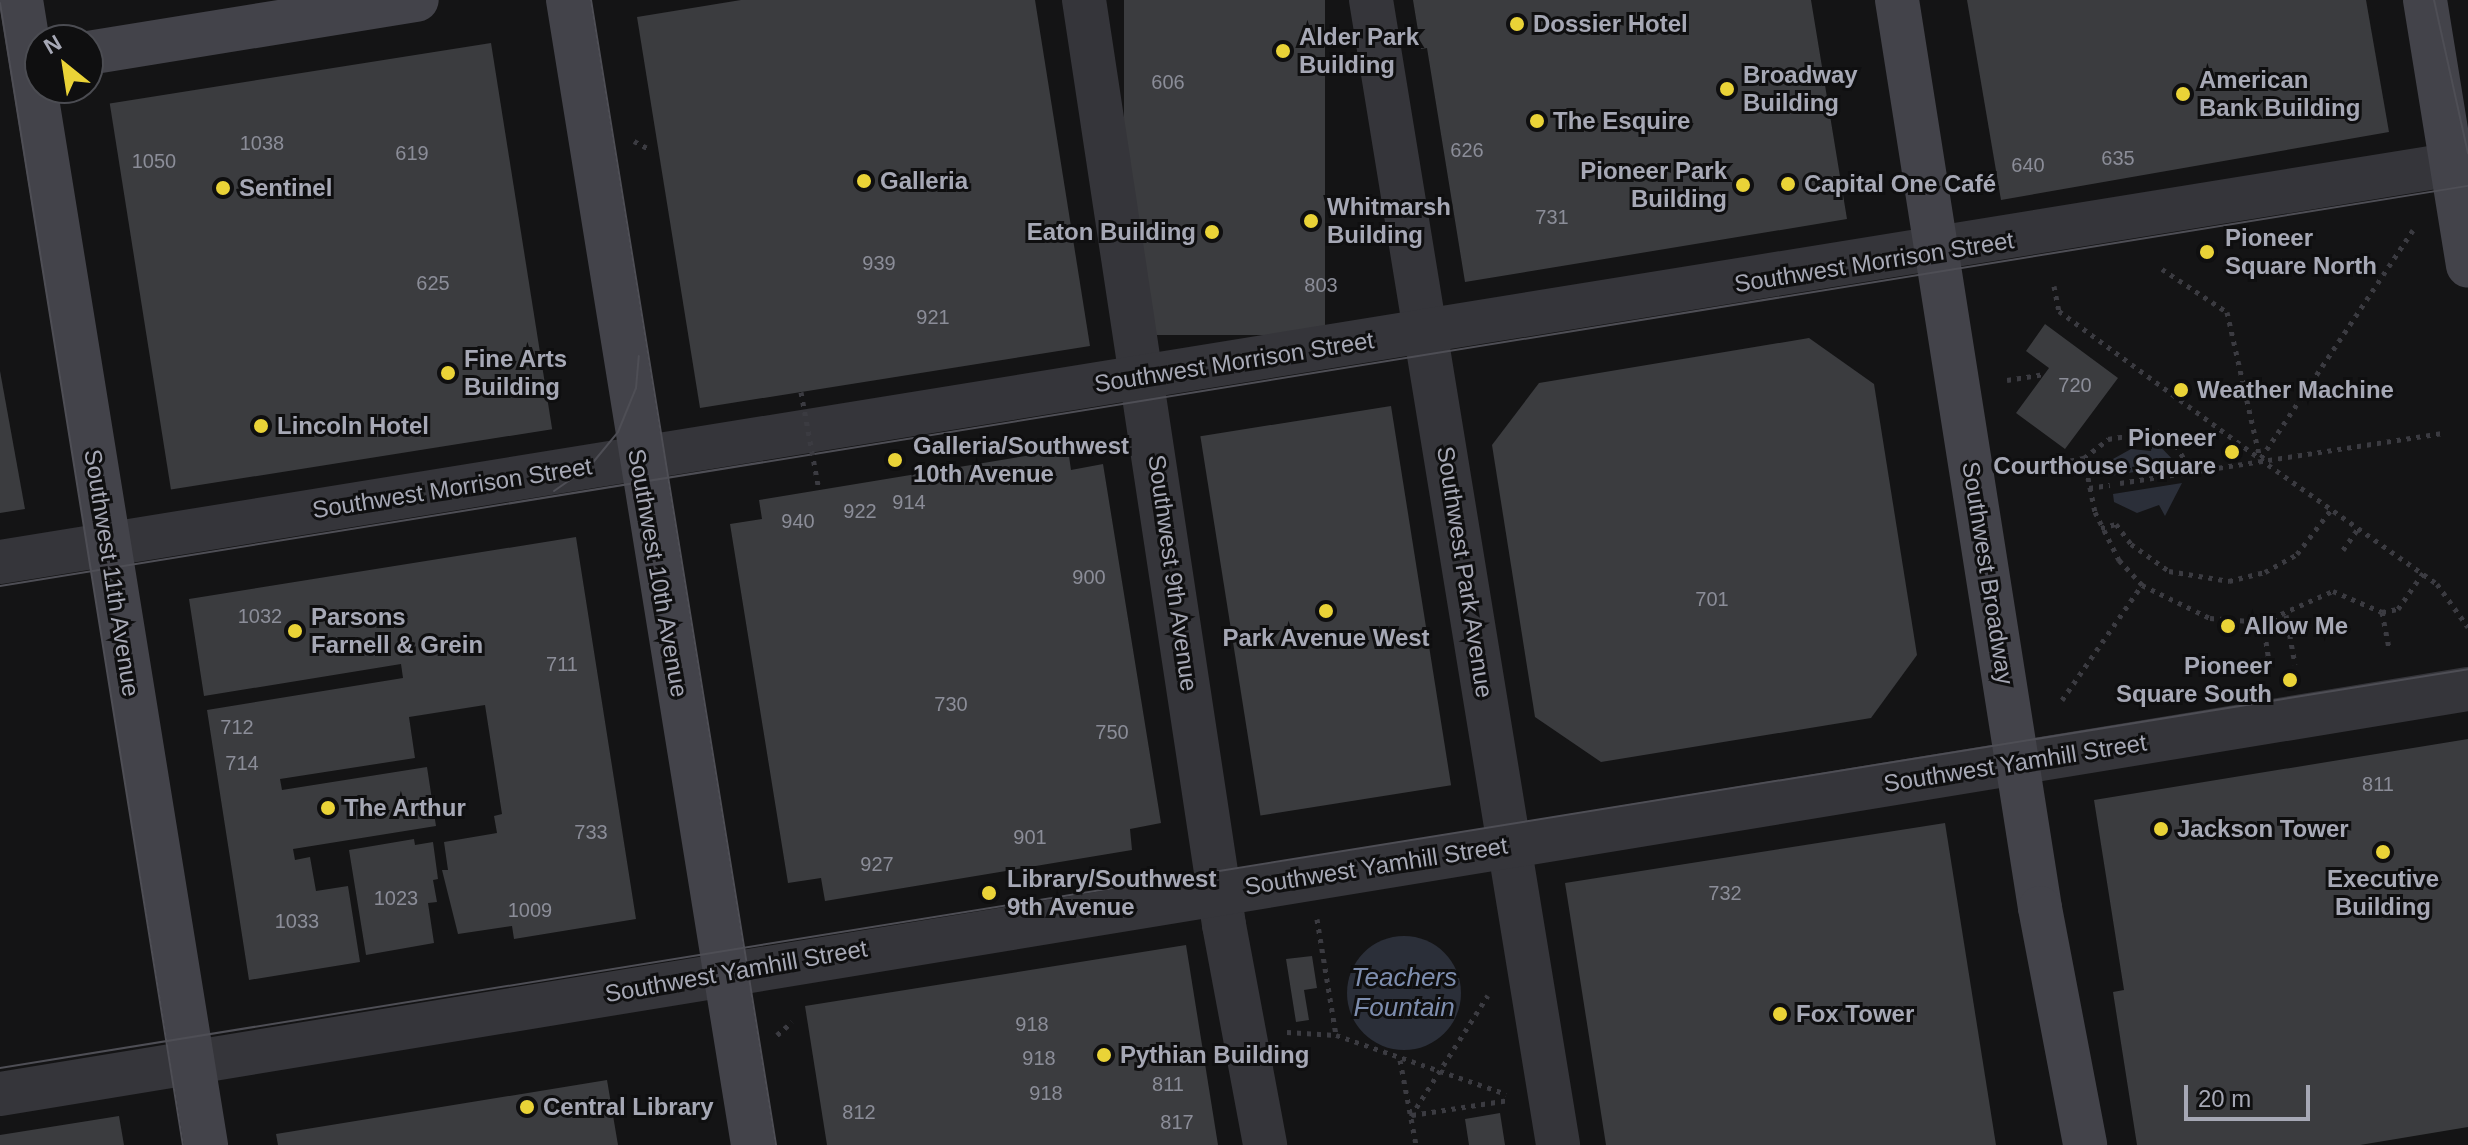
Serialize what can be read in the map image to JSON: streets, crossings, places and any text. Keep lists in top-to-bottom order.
{
  "streets": {
    "street": [
      "Southwest Morrison Street",
      "Southwest Park Avenue",
      "Southwest 11th Avenue",
      "Southwest 10th Avenue",
      "Southwest 9th Avenue",
      "Southwest Broadway",
      "Southwest Yamhill Street"
    ]
  },
  "crossings": [
    ["Southwest Morrison Street", "Southwest Park Avenue"],
    ["Southwest Morrison Street", "Southwest 11th Avenue"],
    ["Southwest Morrison Street", "Southwest 10th Avenue"],
    ["Southwest Morrison Street", "Southwest 9th Avenue"],
    ["Southwest Morrison Street", "Southwest Broadway"],
    ["Southwest Park Avenue", "Southwest Yamhill Street"],
    ["Southwest 11th Avenue", "Southwest Yamhill Street"],
    ["Southwest 10th Avenue", "Southwest Yamhill Street"],
    ["Southwest 9th Avenue", "Southwest Yamhill Street"],
    ["Southwest Broadway", "Southwest Yamhill Street"]
  ],
  "water": ["Teachers Fountain"],
  "places": [
    "Dossier Hotel",
    "Alder Park Building",
    "Broadway Building",
    "American Bank Building",
    "The Esquire",
    "Galleria",
    "Capital One Café",
    "Pioneer Park Building",
    "Sentinel",
    "Whitmarsh Building",
    "Eaton Building",
    "Pioneer Square North",
    "Fine Arts Building",
    "Weather Machine",
    "Lincoln Hotel",
    "Pioneer Courthouse Square",
    "Galleria/Southwest 10th Avenue",
    "Park Avenue West",
    "Allow Me",
    "Parsons Farnell & Grein",
    "Pioneer Square South",
    "The Arthur",
    "Jackson Tower",
    "Executive Building",
    "Library/Southwest 9th Avenue",
    "Fox Tower",
    "Pythian Building",
    "Central Library"
  ],
  "house_numbers": [
    "606",
    "1038",
    "626",
    "619",
    "635",
    "1050",
    "640",
    "731",
    "939",
    "625",
    "803",
    "921",
    "720",
    "914",
    "922",
    "940",
    "900",
    "701",
    "1032",
    "711",
    "730",
    "712",
    "750",
    "714",
    "811",
    "733",
    "901",
    "927",
    "732",
    "1023",
    "1009",
    "1033",
    "918",
    "918",
    "811",
    "918",
    "812",
    "817"
  ],
  "scale_bar": "20 m",
  "north": "top left"
}
